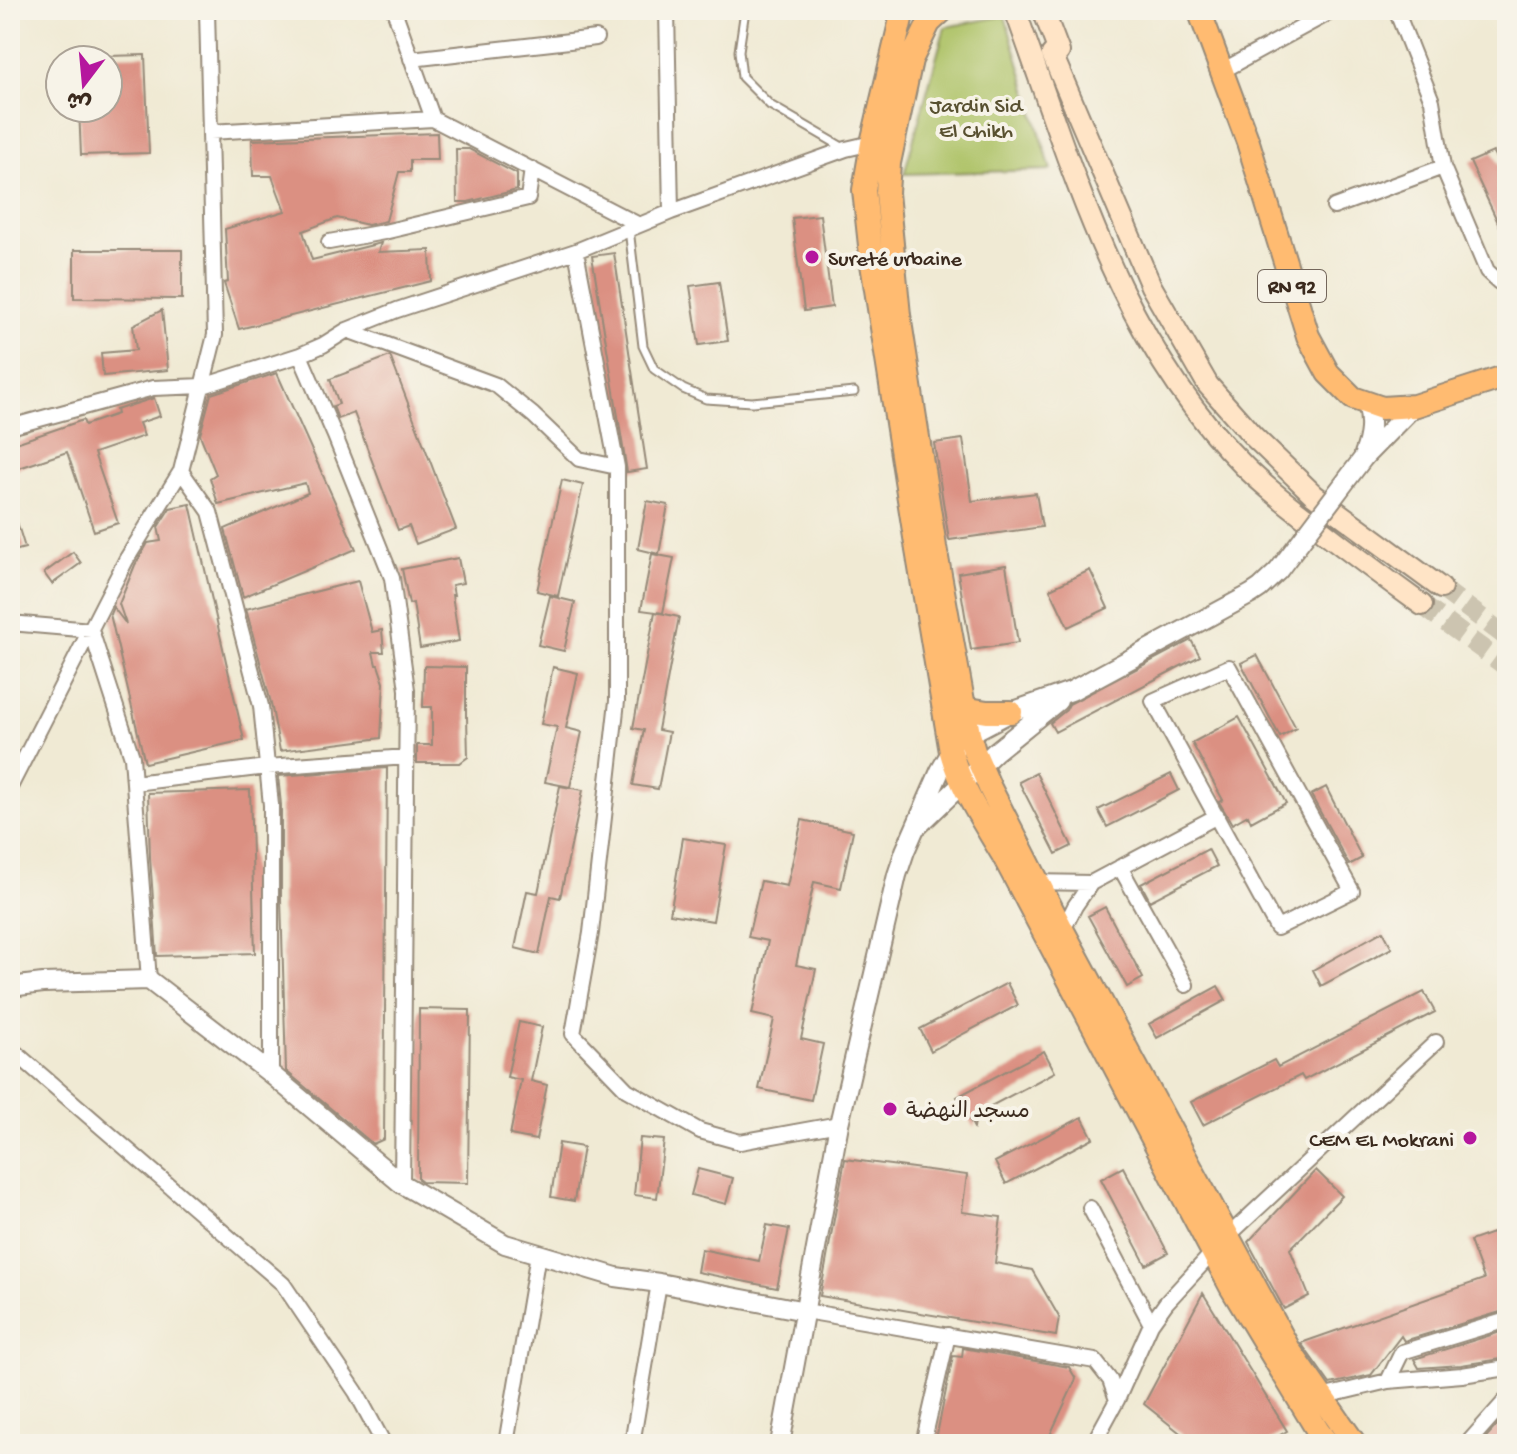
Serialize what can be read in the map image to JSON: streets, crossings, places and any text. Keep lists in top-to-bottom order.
{
  "streets": {
    "main road": ["RN 92"]
  },
  "parks": ["Jardin Sid El Chikh"],
  "places": ["Sureté urbaine", "مسجد النهضة", "CEM EL Mokrani"],
  "north": "bottom"
}
